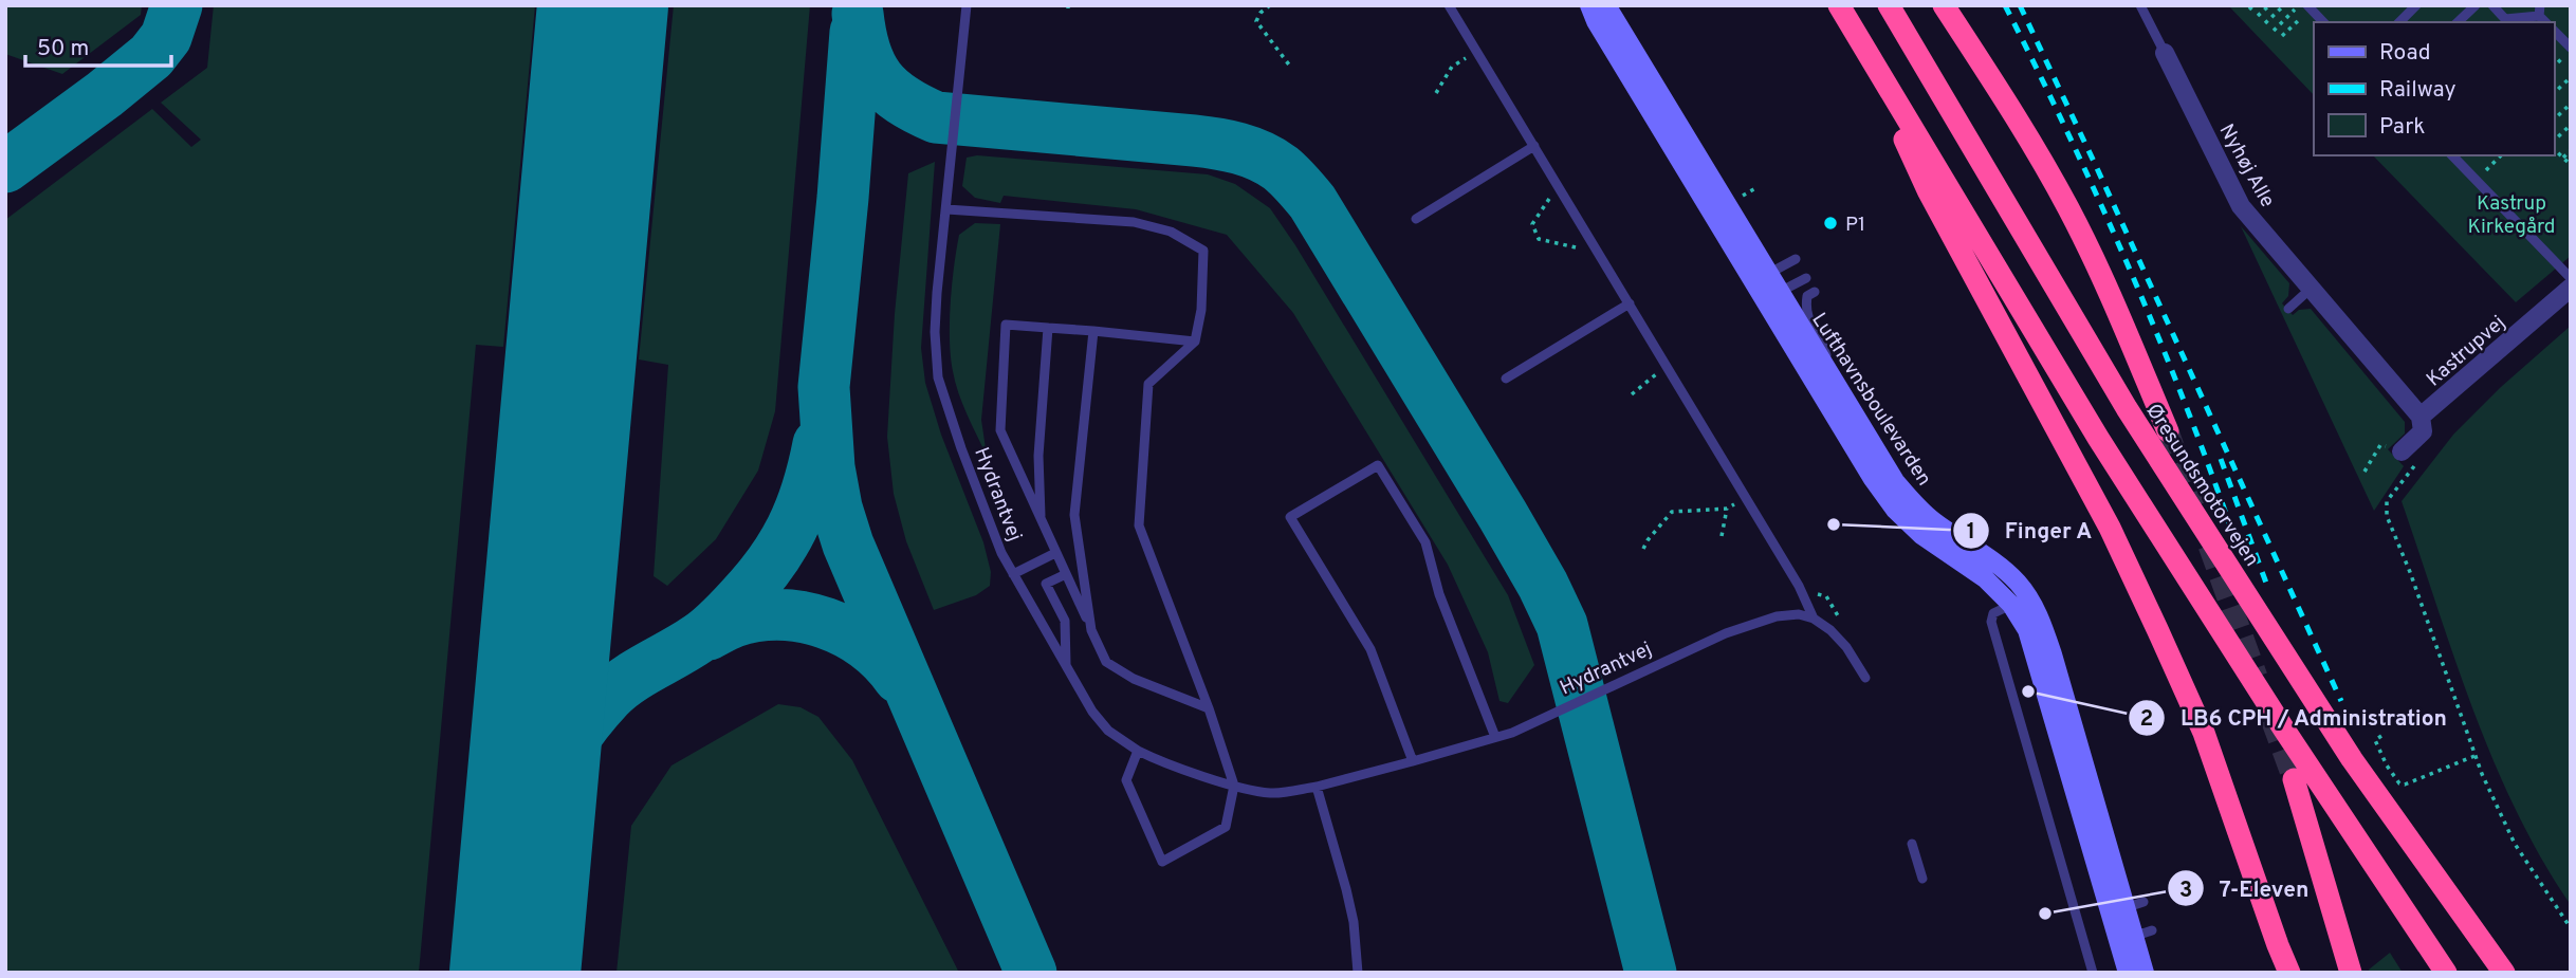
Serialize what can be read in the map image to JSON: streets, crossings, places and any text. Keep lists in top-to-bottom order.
{
  "streets": {
    "highway": ["Øresundsmotorvejen"],
    "street": ["Nyhøj Alle", "Kastrupvej", "Lufthavnsboulevarden"],
    "lane": ["Hydrantvej"]
  },
  "crossings": [
    ["Nyhøj Alle", "Kastrupvej"]
  ],
  "parks": ["Kastrup Kirkegård"],
  "places": [
    "P1",
    "Finger A",
    "LB6 CPH / Administration",
    "7-Eleven"
  ],
  "legend": ["Road", "Railway", "Park"],
  "scale_bar": "50 m"
}
